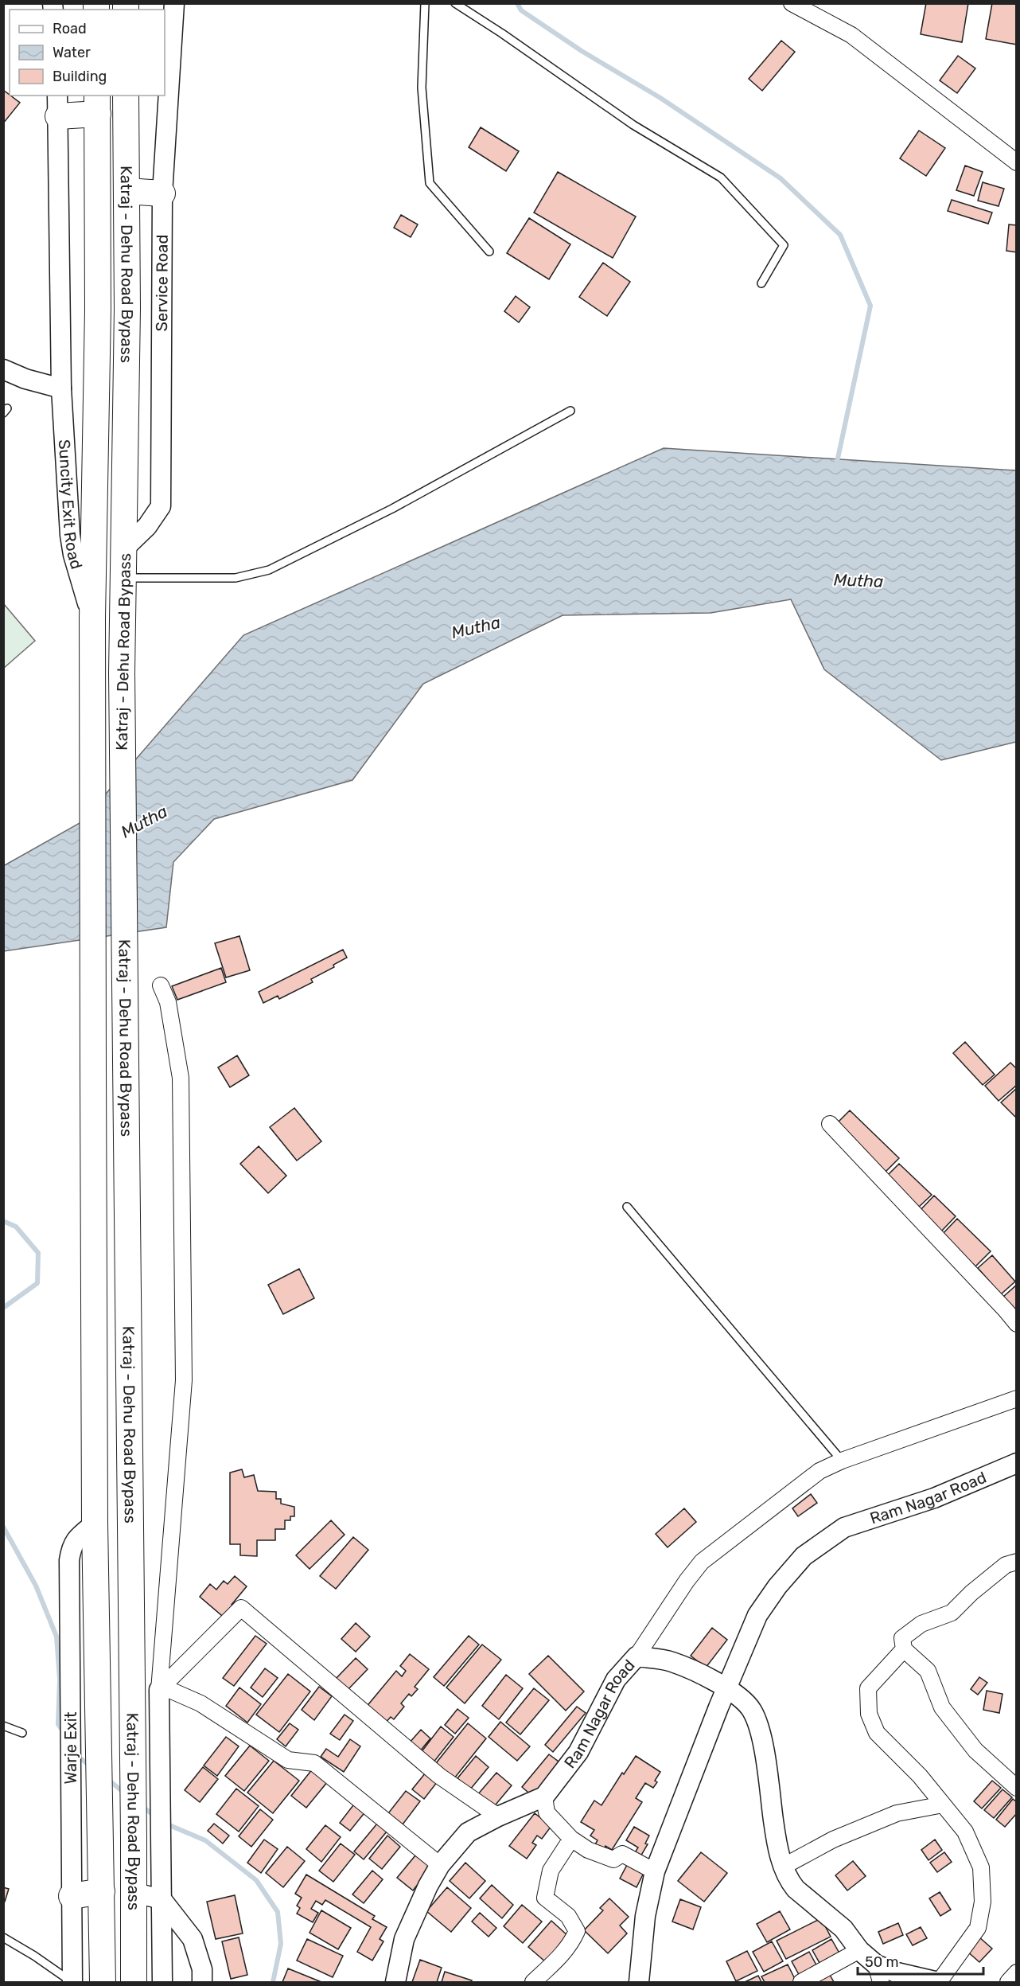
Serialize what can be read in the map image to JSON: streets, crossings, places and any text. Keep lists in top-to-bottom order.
{
  "streets": {
    "highway": ["Katraj - Dehu Road Bypass"],
    "street": [
      "Service Road",
      "Suncity Exit Road",
      "Ram Nagar Road",
      "Warje Exit"
    ]
  },
  "crossings": [
    ["Katraj - Dehu Road Bypass", "Service Road"],
    ["Katraj - Dehu Road Bypass", "Suncity Exit Road"],
    ["Katraj - Dehu Road Bypass", "Warje Exit"]
  ],
  "water": ["Mutha"],
  "legend": ["Road", "Water", "Building"],
  "scale_bar": "50 m"
}
